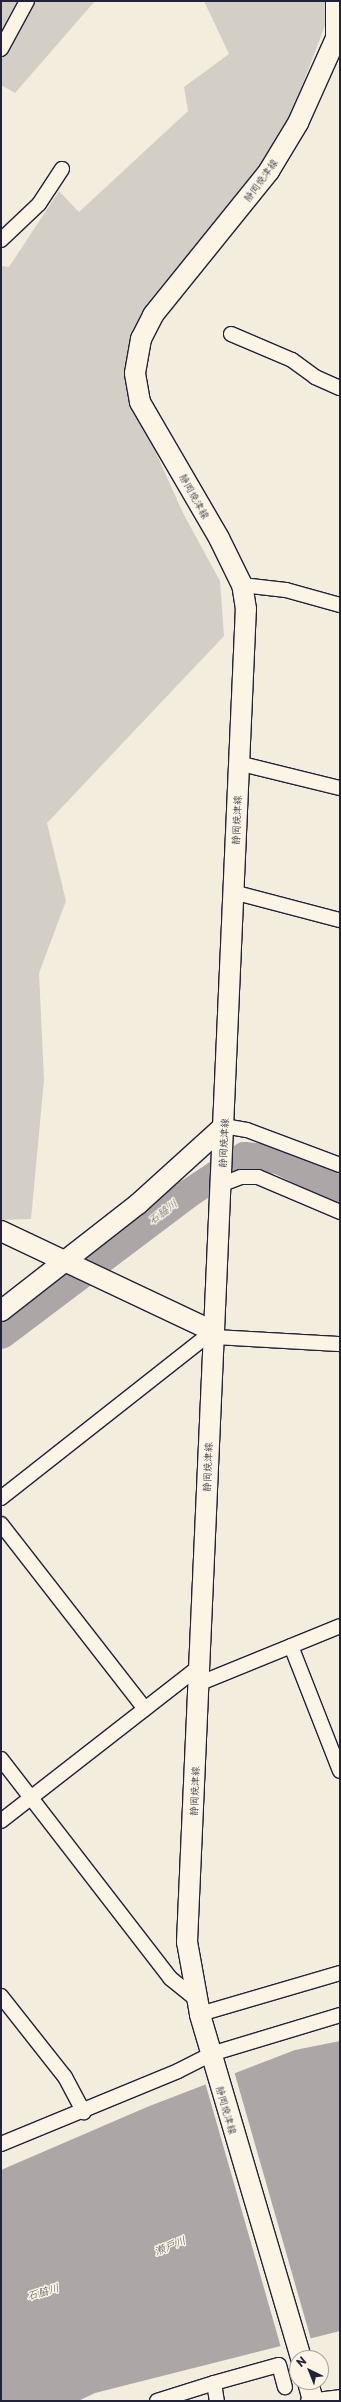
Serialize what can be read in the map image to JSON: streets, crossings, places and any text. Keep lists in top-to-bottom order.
{
  "streets": {
    "main road": ["静岡焼津線"]
  },
  "water": ["石脇川", "瀬戸川"],
  "north": "top left"
}
